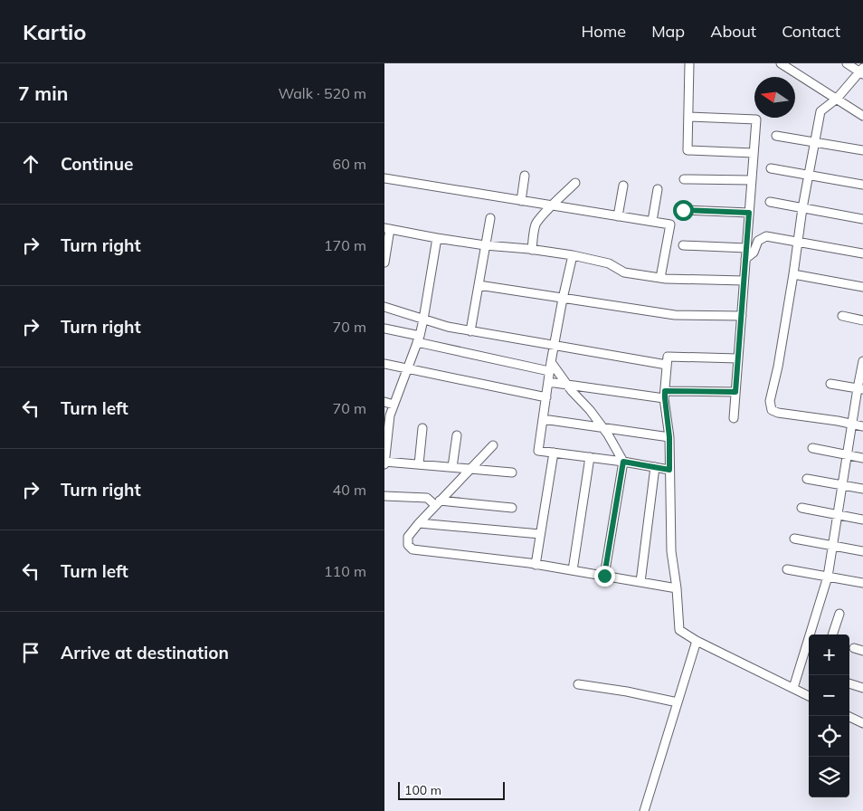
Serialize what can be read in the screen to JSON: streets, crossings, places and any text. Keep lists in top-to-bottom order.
{
  "scale_bar": "100 m",
  "north": "left",
  "page": {
    "header": "Kartio",
    "nav": [
      "Home",
      "Map",
      "About",
      "Contact"
    ],
    "heading": ["7 min", "Walk · 520 m"],
    "list": [
      ["Continue", "60 m"],
      ["Turn right", "170 m"],
      ["Turn right", "70 m"],
      ["Turn left", "70 m"],
      ["Turn right", "40 m"],
      ["Turn left", "110 m"],
      "Arrive at destination"
    ],
    "map_buttons": ["+", "−"],
    "scale": "100 m"
  }
}
